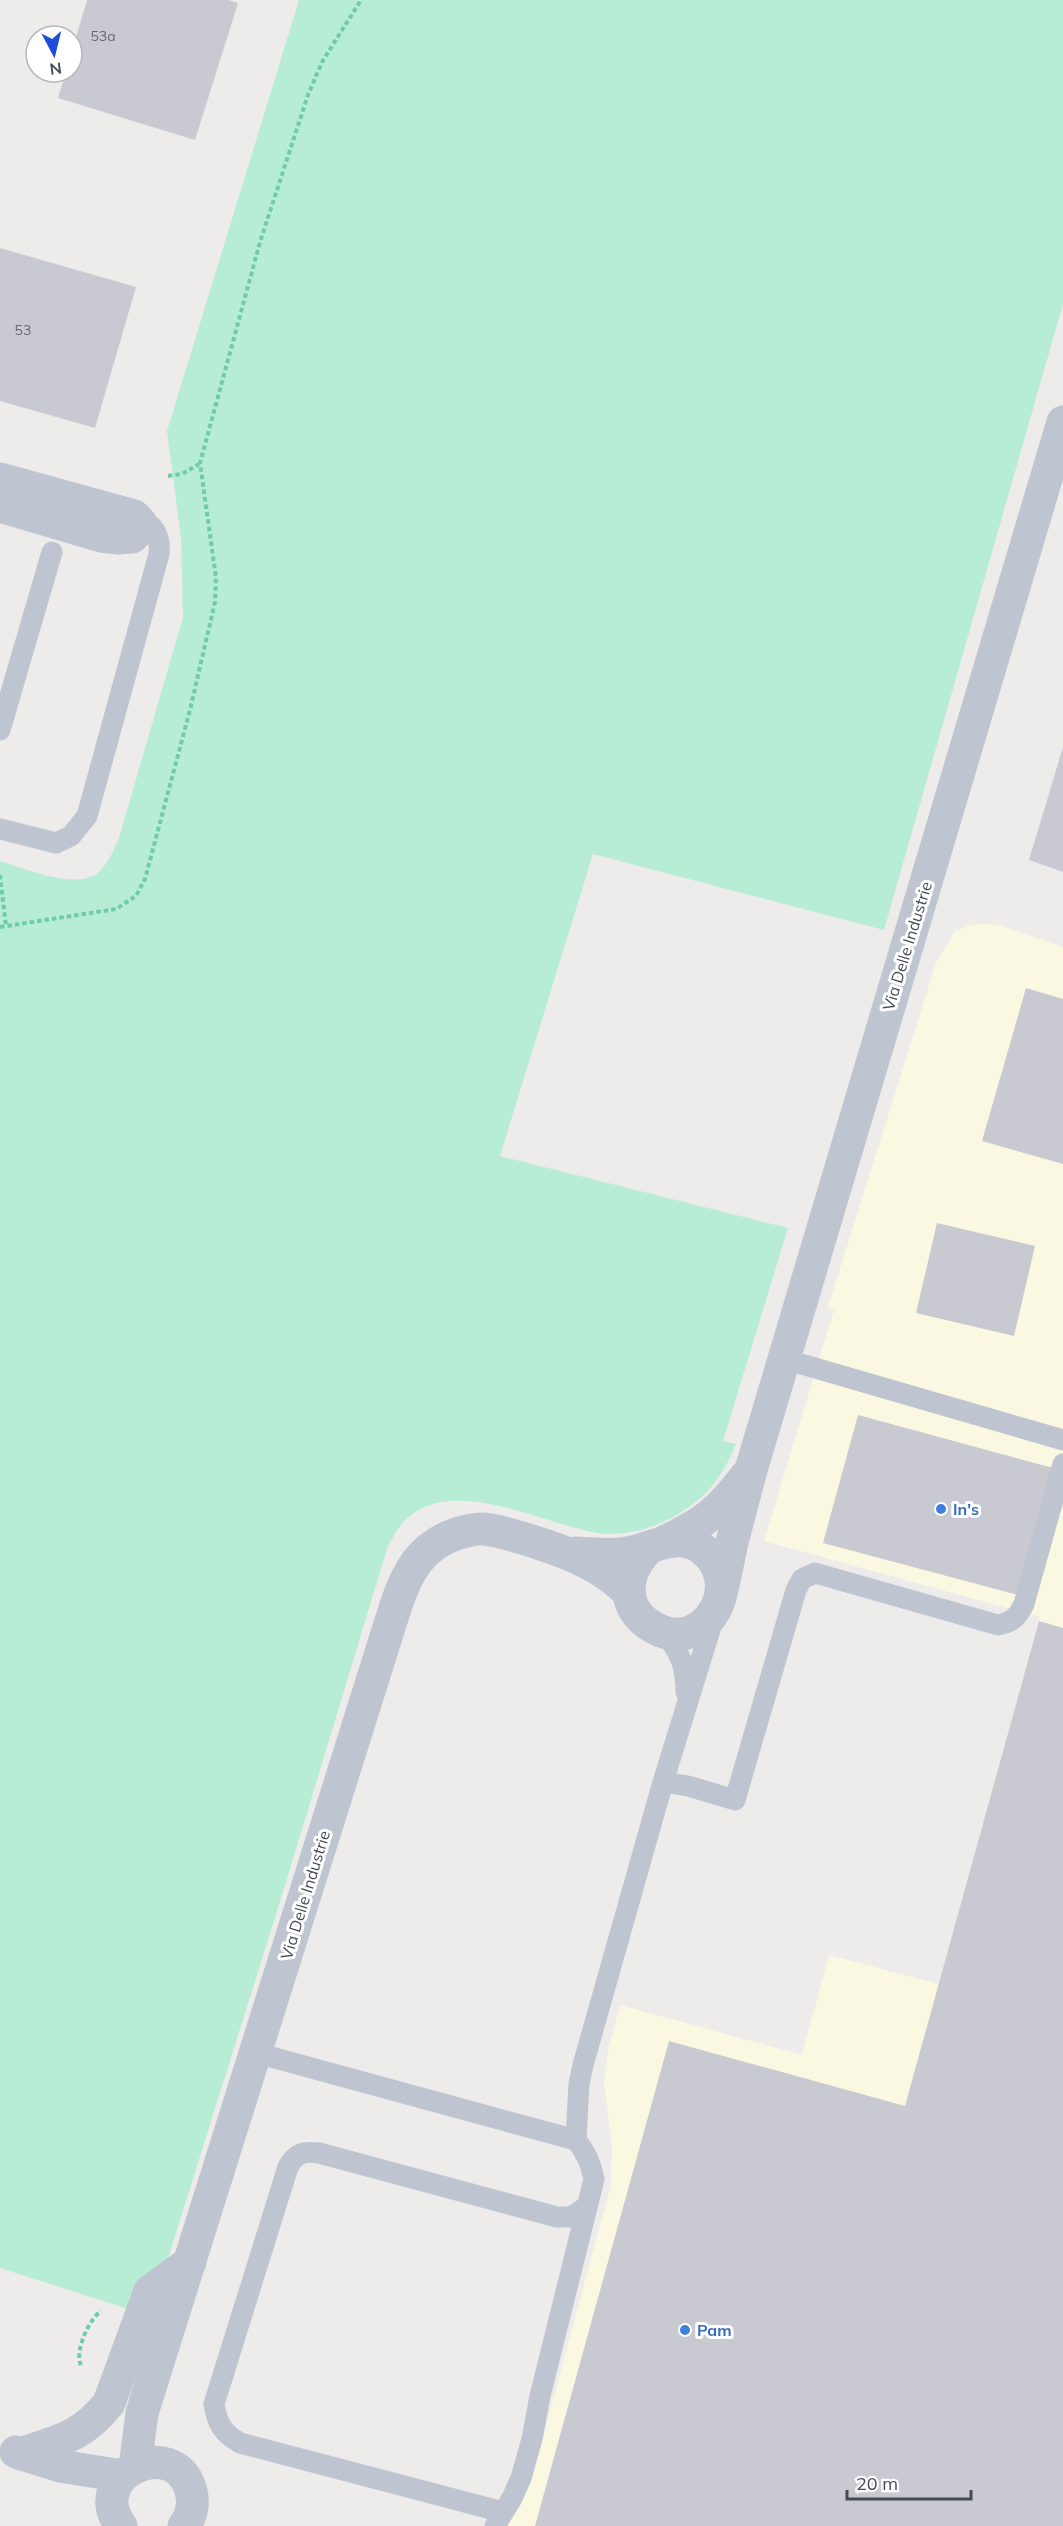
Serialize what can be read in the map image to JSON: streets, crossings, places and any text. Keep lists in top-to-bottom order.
{
  "streets": {
    "street": ["Via Delle Industrie"]
  },
  "places": ["In's", "Pam"],
  "house_numbers": ["53a", "53"],
  "scale_bar": "20 m",
  "north": "bottom"
}
